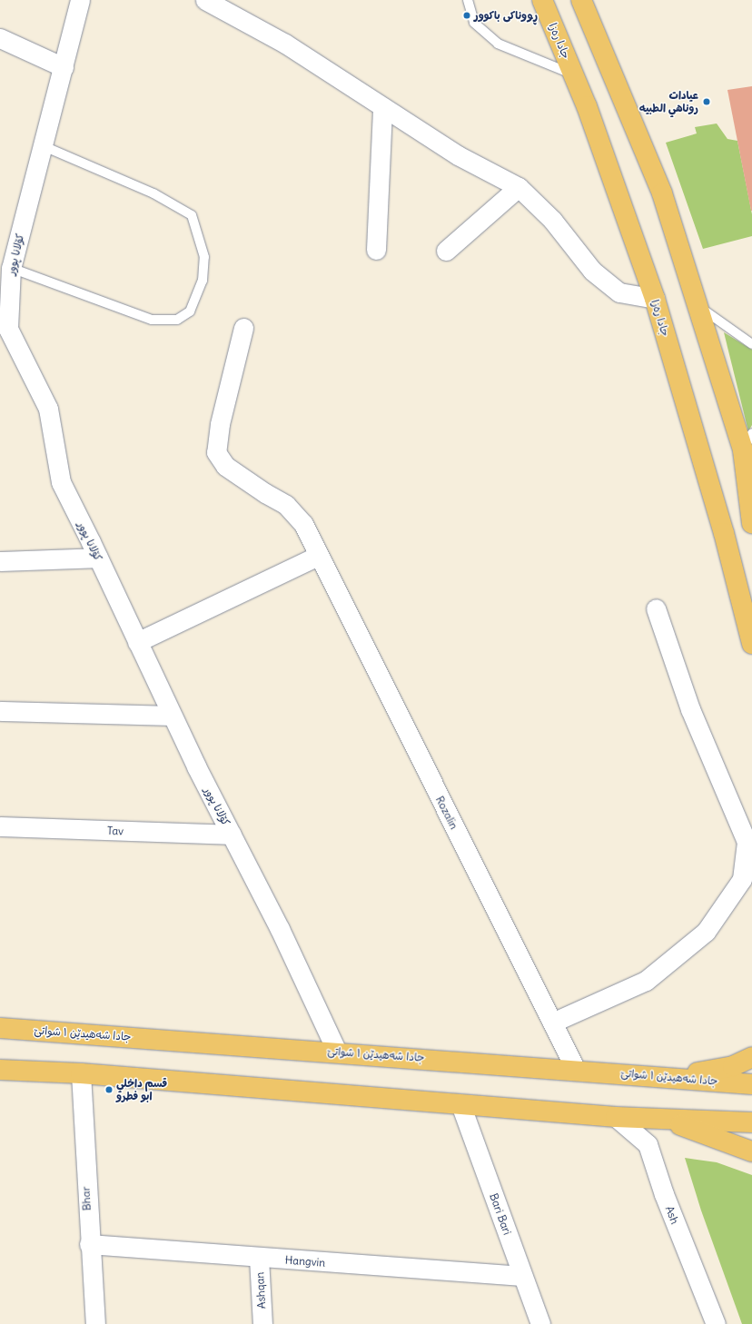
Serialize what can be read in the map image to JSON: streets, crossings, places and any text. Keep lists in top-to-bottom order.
{
  "streets": {
    "main road": ["جادا ره‌زا", "جادا شەهیدێن ١ شواتێ"],
    "street": [
      "کۆلانا پوور",
      "Rozalin",
      "Tav",
      "Bhar",
      "Bari Bari",
      "Ash",
      "Hangvin",
      "Ashqan"
    ]
  },
  "crossings": [
    ["کۆلانا پوور", "Tav"],
    ["کۆلانا پوور", "جادا شەهیدێن ١ شواتێ"],
    ["Rozalin", "جادا شەهیدێن ١ شواتێ"],
    ["Bhar", "Hangvin"],
    ["Bari Bari", "Hangvin"],
    ["Hangvin", "Ashqan"]
  ],
  "places": ["ڕووناکی باکوور", "عيادات روناهي الطبيه", "قسم داخلي ابو فطرو"]
}
